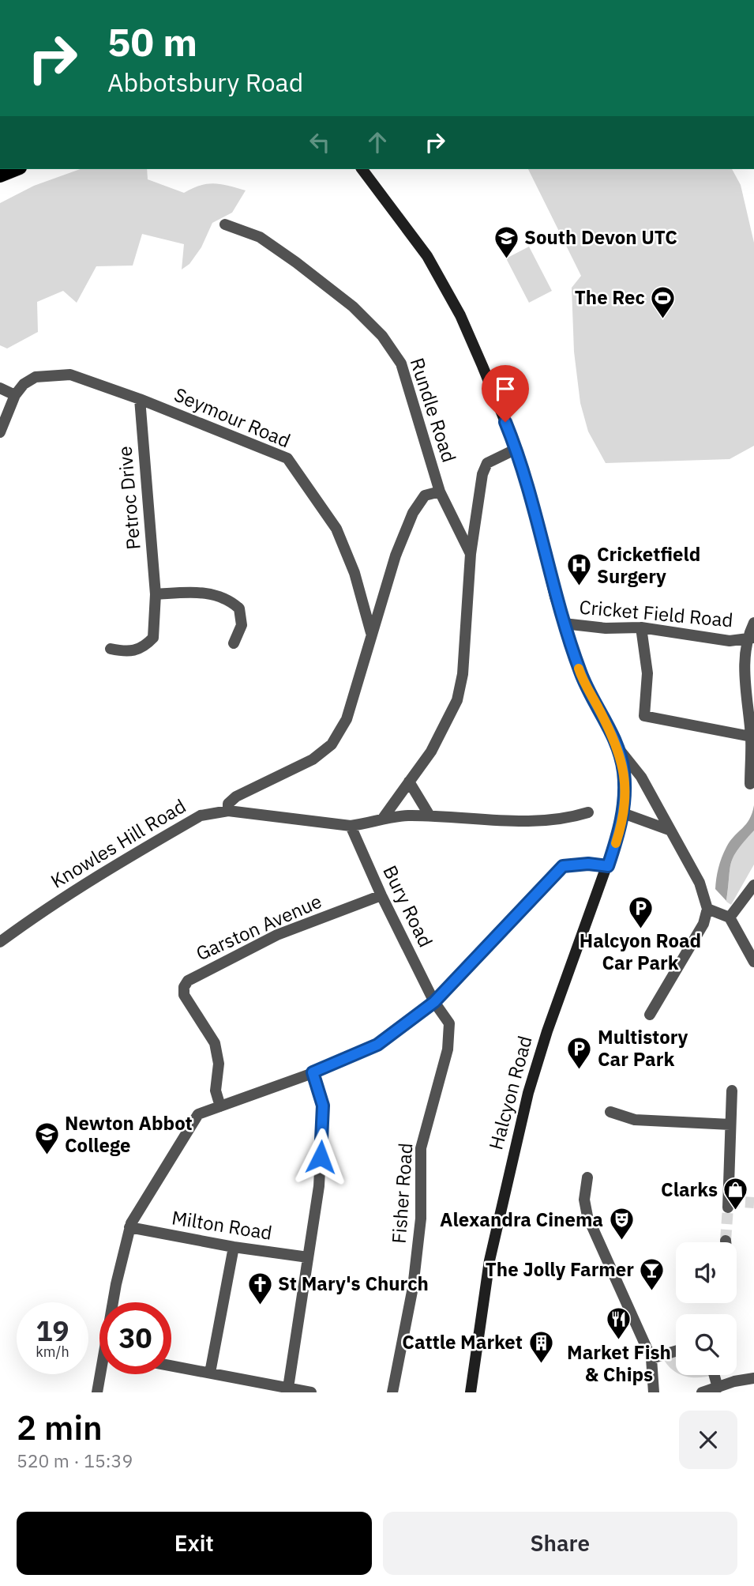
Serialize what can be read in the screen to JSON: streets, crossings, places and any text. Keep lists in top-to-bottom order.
{
  "streets": {
    "main road": ["Halcyon Road"],
    "street": [
      "Rundle Road",
      "Seymour Road",
      "Petroc Drive",
      "Cricket Field Road",
      "Knowles Hill Road",
      "Bury Road",
      "Garston Avenue",
      "Fisher Road",
      "Milton Road"
    ]
  },
  "crossings": [
    ["Rundle Road", "Knowles Hill Road"],
    ["Rundle Road", "Halcyon Road"],
    ["Seymour Road", "Petroc Drive"],
    ["Cricket Field Road", "Halcyon Road"],
    ["Knowles Hill Road", "Bury Road"],
    ["Bury Road", "Garston Avenue"],
    ["Bury Road", "Fisher Road"]
  ],
  "places": {
    "school or university": ["South Devon UTC", "Newton Abbot College"],
    "sports": ["The Rec"],
    "hospital": ["Cricketfield Surgery"],
    "parking": ["Halcyon Road Car Park", "Multistory Car Park"],
    "shop": ["Clarks"],
    "theatre": ["Alexandra Cinema"],
    "bar": ["The Jolly Farmer"],
    "church": ["St Mary's Church"],
    "restaurant": ["Market Fish & Chips"],
    "building": ["Cattle Market"]
  },
  "page": {
    "turn": ["50 m", "Abbotsbury Road"],
    "speed": "19 km/h",
    "limit": "30",
    "heading": ["2 min", "520 m · 15:39"],
    "buttons": ["Exit", "Share"]
  }
}
